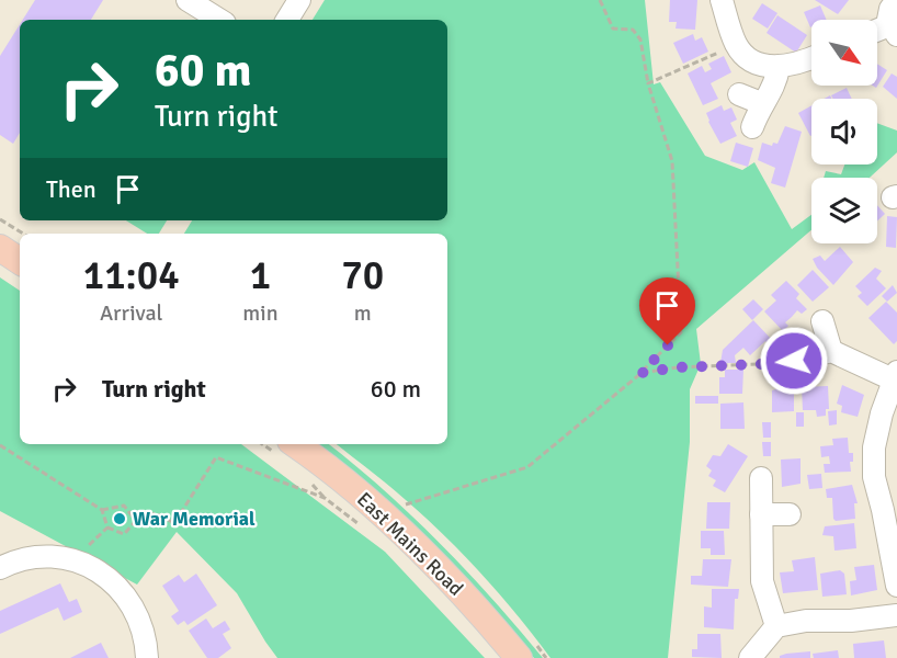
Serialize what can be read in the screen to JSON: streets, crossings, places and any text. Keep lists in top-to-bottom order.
{
  "streets": {
    "main road": ["East Mains Road"]
  },
  "places": ["War Memorial"],
  "north": "bottom right",
  "page": {
    "turn": ["60 m", "Turn right"],
    "then": "Then",
    "eta": [
      "11:04",
      "Arrival",
      "1",
      "min",
      "70",
      "m"
    ],
    "list": [
      {
        "name": "Turn right",
        "value": "60 m"
      }
    ]
  }
}
